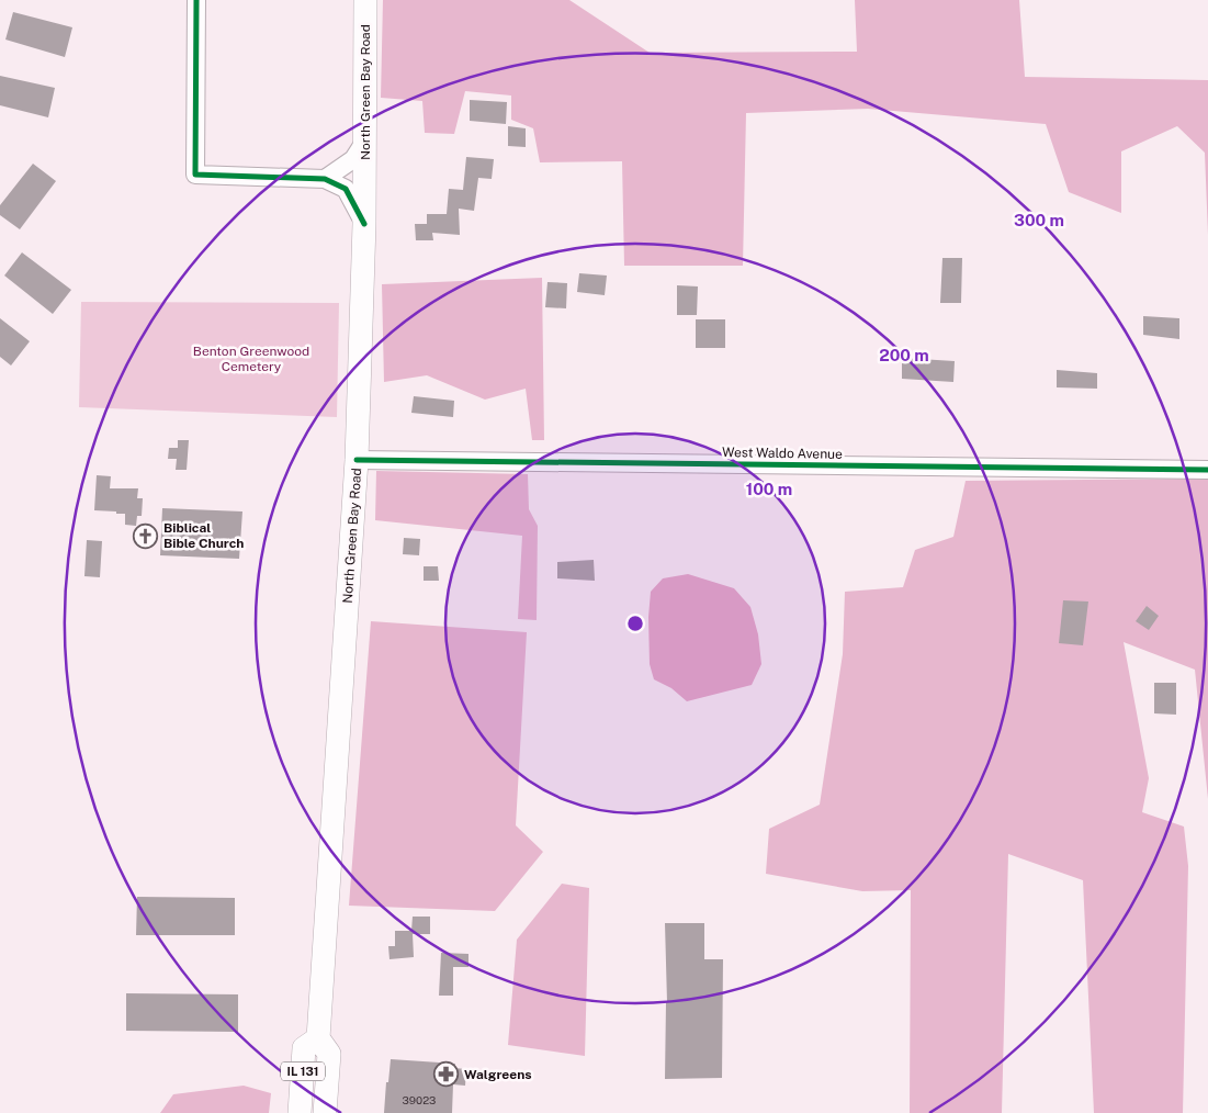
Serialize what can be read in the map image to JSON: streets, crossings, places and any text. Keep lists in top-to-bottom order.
{
  "streets": {
    "main road": ["North Green Bay Road", "IL 131"],
    "street": ["West Waldo Avenue"]
  },
  "crossings": [
    ["North Green Bay Road", "West Waldo Avenue"],
    ["North Green Bay Road", "IL 131"]
  ],
  "parks": ["Benton Greenwood Cemetery"],
  "places": {
    "church": ["Biblical Bible Church"],
    "pharmacy": ["Walgreens"]
  },
  "house_numbers": ["39023"],
  "rings": ["300 m", "200 m", "100 m"]
}
